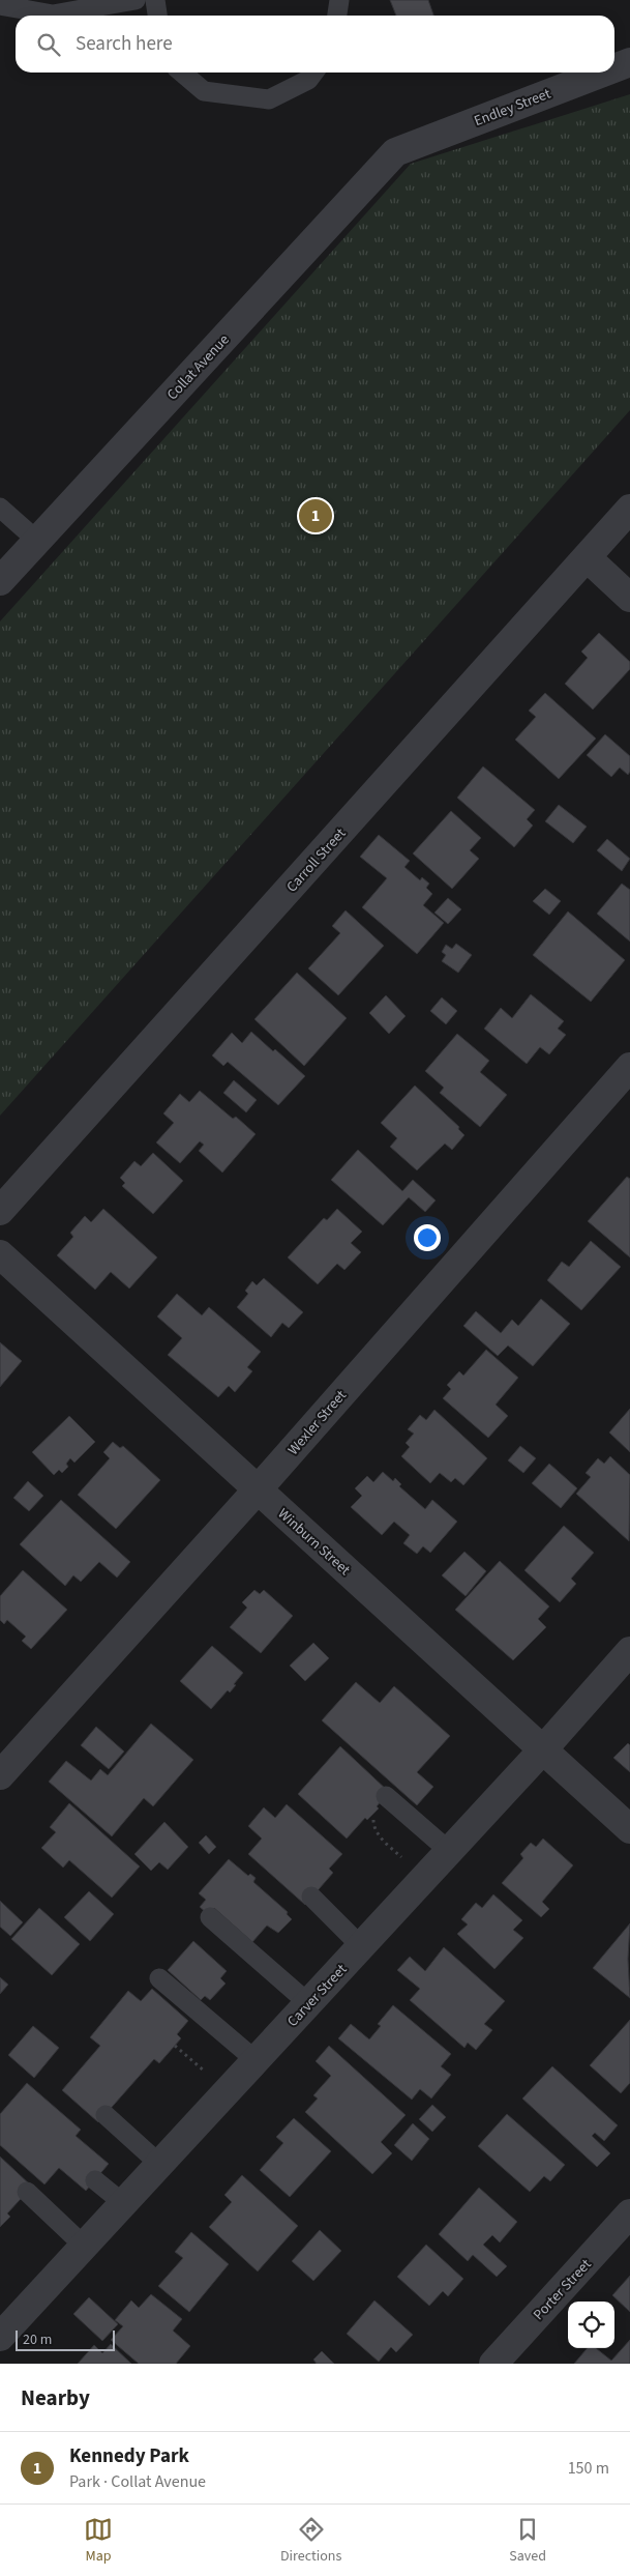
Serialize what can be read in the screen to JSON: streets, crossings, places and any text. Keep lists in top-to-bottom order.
{
  "streets": {
    "street": [
      "Endley Street",
      "Collat Avenue",
      "Carroll Street",
      "Wexler Street",
      "Winburn Street",
      "Carver Street",
      "Porter Street"
    ]
  },
  "crossings": [
    ["Endley Street", "Collat Avenue"],
    ["Wexler Street", "Winburn Street"],
    ["Winburn Street", "Carver Street"]
  ],
  "scale_bar": "20 m",
  "page": {
    "search": "Search here",
    "pins": "1",
    "scale": "20 m",
    "heading": "Nearby",
    "list": [
      {
        "mark": "1",
        "name": "Kennedy Park",
        "note": "Park · Collat Avenue",
        "value": "150 m"
      }
    ],
    "nav": ["Map", "Directions", "Saved"]
  }
}
